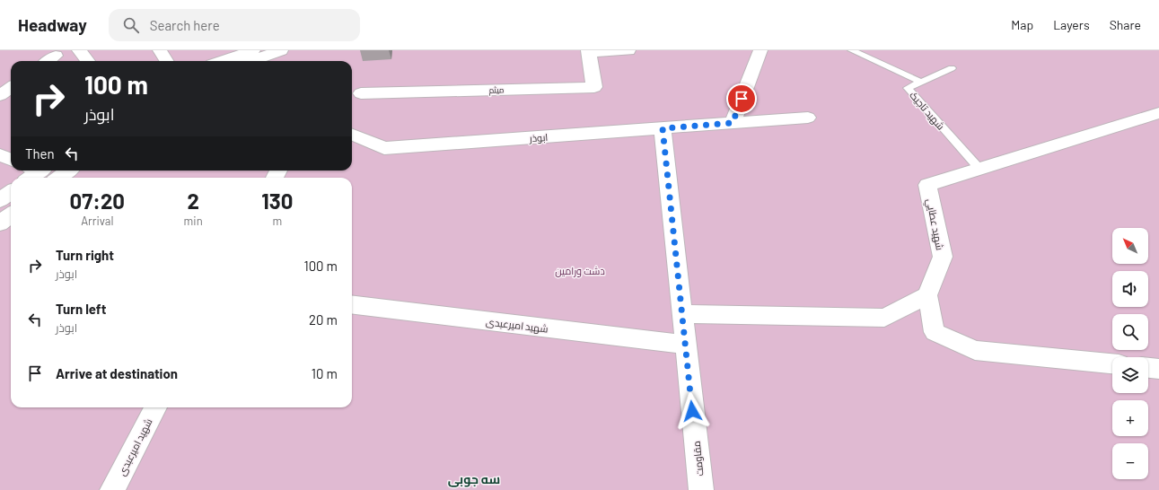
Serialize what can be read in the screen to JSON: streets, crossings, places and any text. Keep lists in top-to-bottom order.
{
  "streets": {
    "street": [
      "میثم",
      "ابوذر",
      "شهيد عطايي",
      "شهید امیرعبدی",
      "مقاومت"
    ],
    "lane": ["شهید تاجیک"]
  },
  "crossings": [
    ["شهید تاجیک", "شهيد عطايي"],
    ["ابوذر", "مقاومت"],
    ["شهید امیرعبدی", "مقاومت"]
  ],
  "districts": ["سه جوبی"],
  "parks": ["دشت ورامین"],
  "north": "top left",
  "page": {
    "header": "Headway",
    "search": "Search here",
    "nav": ["Map", "Layers", "Share"],
    "turn": ["100 m", "ابوذر"],
    "then": "Then",
    "eta": [
      "07:20",
      "Arrival",
      "2",
      "min",
      "130",
      "m"
    ],
    "map_buttons": ["+", "−"],
    "list": [
      {
        "name": "Turn right",
        "note": "ابوذر",
        "value": "100 m"
      },
      {
        "name": "Turn left",
        "note": "ابوذر",
        "value": "20 m"
      },
      {
        "name": "Arrive at destination",
        "value": "10 m"
      }
    ]
  }
}
